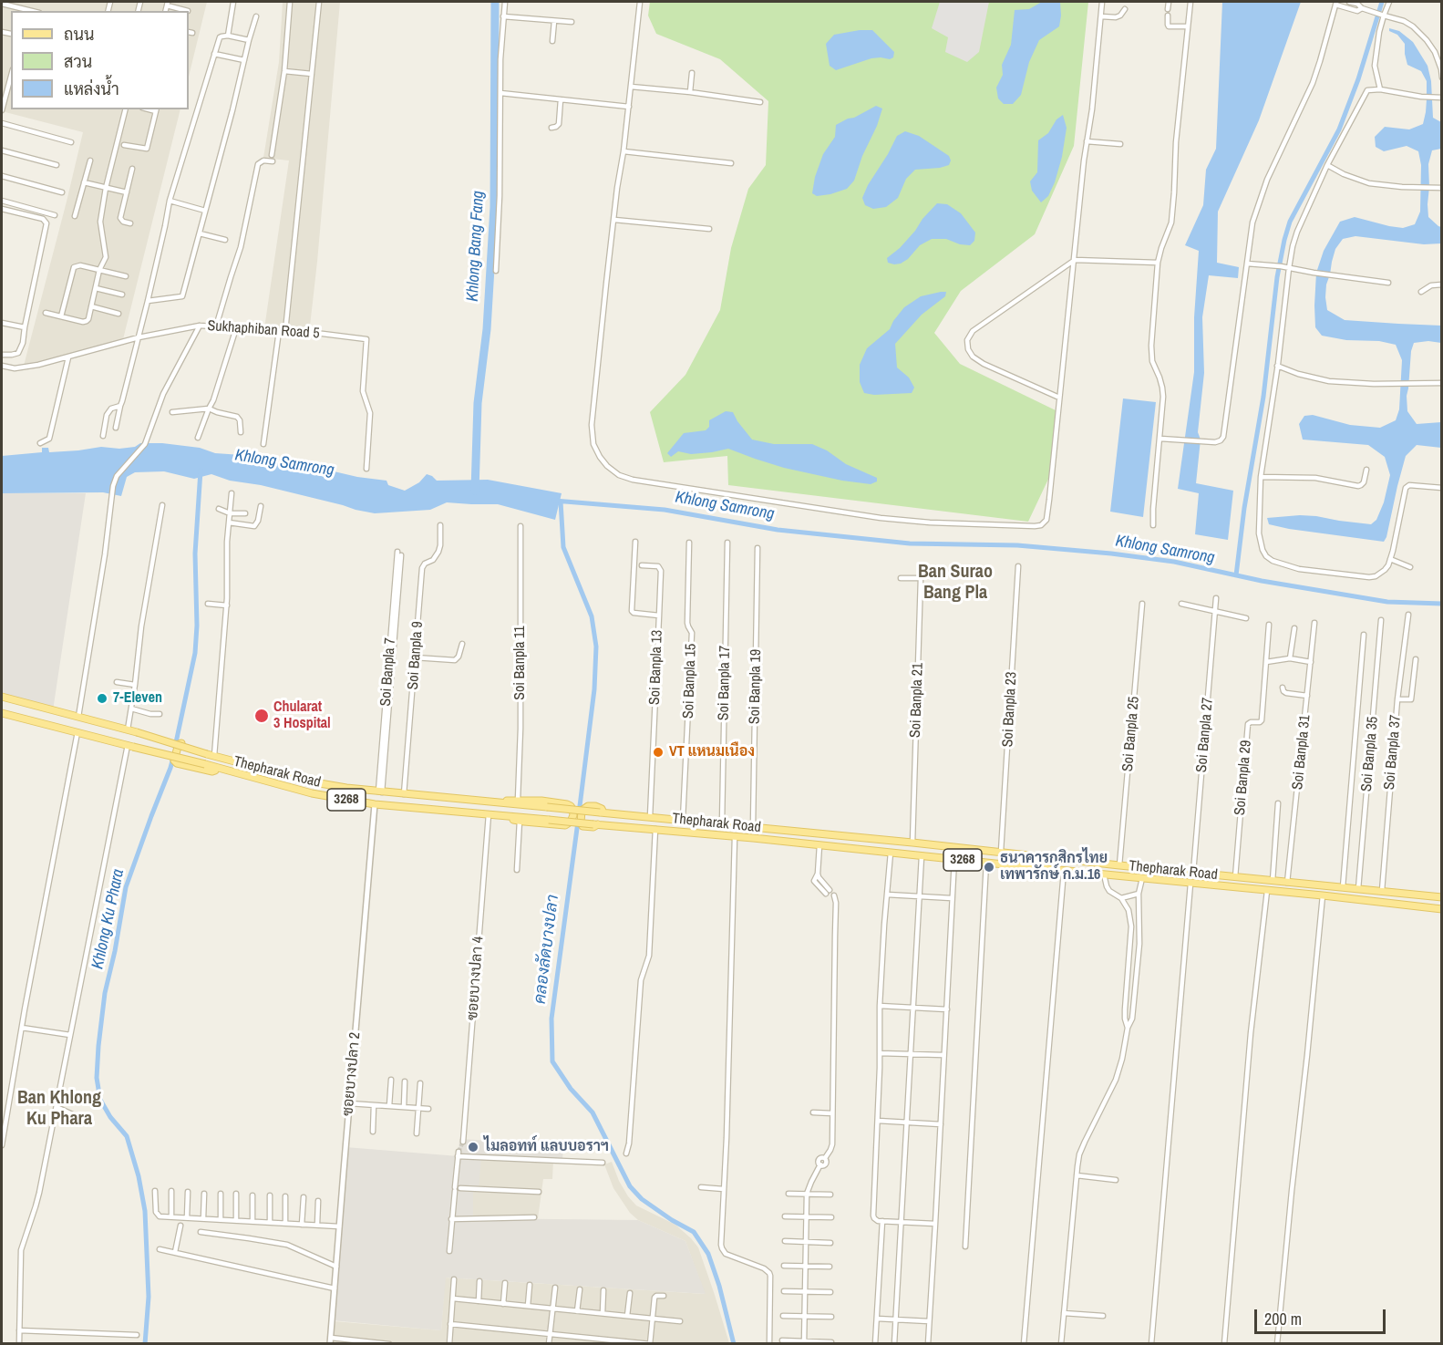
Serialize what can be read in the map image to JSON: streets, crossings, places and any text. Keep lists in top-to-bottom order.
{
  "streets": {
    "main road": ["Thepharak Road", "3268"],
    "street": [
      "Sukhaphiban Road 5",
      "Soi Banpla 9",
      "Soi Banpla 11",
      "Soi Banpla 13",
      "Soi Banpla 7",
      "Soi Banpla 15",
      "Soi Banpla 17",
      "Soi Banpla 19",
      "Soi Banpla 21",
      "Soi Banpla 23",
      "Soi Banpla 25",
      "Soi Banpla 27",
      "Soi Banpla 31",
      "Soi Banpla 37",
      "Soi Banpla 35",
      "Soi Banpla 29",
      "ซอยบางปลา 4",
      "ซอยบางปลา 2"
    ]
  },
  "crossings": [
    ["Soi Banpla 9", "Thepharak Road"],
    ["Soi Banpla 13", "Thepharak Road"],
    ["Soi Banpla 7", "Thepharak Road"],
    ["Soi Banpla 15", "Thepharak Road"],
    ["Soi Banpla 17", "Thepharak Road"],
    ["Soi Banpla 19", "Thepharak Road"],
    ["Soi Banpla 21", "Thepharak Road"],
    ["Soi Banpla 23", "Thepharak Road"],
    ["Soi Banpla 25", "Thepharak Road"],
    ["Soi Banpla 27", "Thepharak Road"],
    ["Soi Banpla 31", "Thepharak Road"],
    ["Soi Banpla 37", "Thepharak Road"],
    ["Soi Banpla 35", "Thepharak Road"],
    ["Thepharak Road", "Soi Banpla 29"],
    ["Thepharak Road", "ซอยบางปลา 4"],
    ["Thepharak Road", "ซอยบางปลา 2"]
  ],
  "districts": ["Ban Surao Bang Pla", "Ban Khlong Ku Phara"],
  "water": [
    "Khlong Bang Fang",
    "Khlong Samrong",
    "Khlong Ku Phara",
    "คลองลัดบางปลา"
  ],
  "places": [
    "7-Eleven",
    "Chularat 3 Hospital",
    "VT แหนมเนือง",
    "ธนาคารกสิกรไทย เทพารักษ์ ก.ม.16",
    "ไมลอทท์ แลบบอราฯ"
  ],
  "legend": ["ถนน", "สวน", "แหล่งน้ำ"],
  "scale_bar": "200 m"
}
